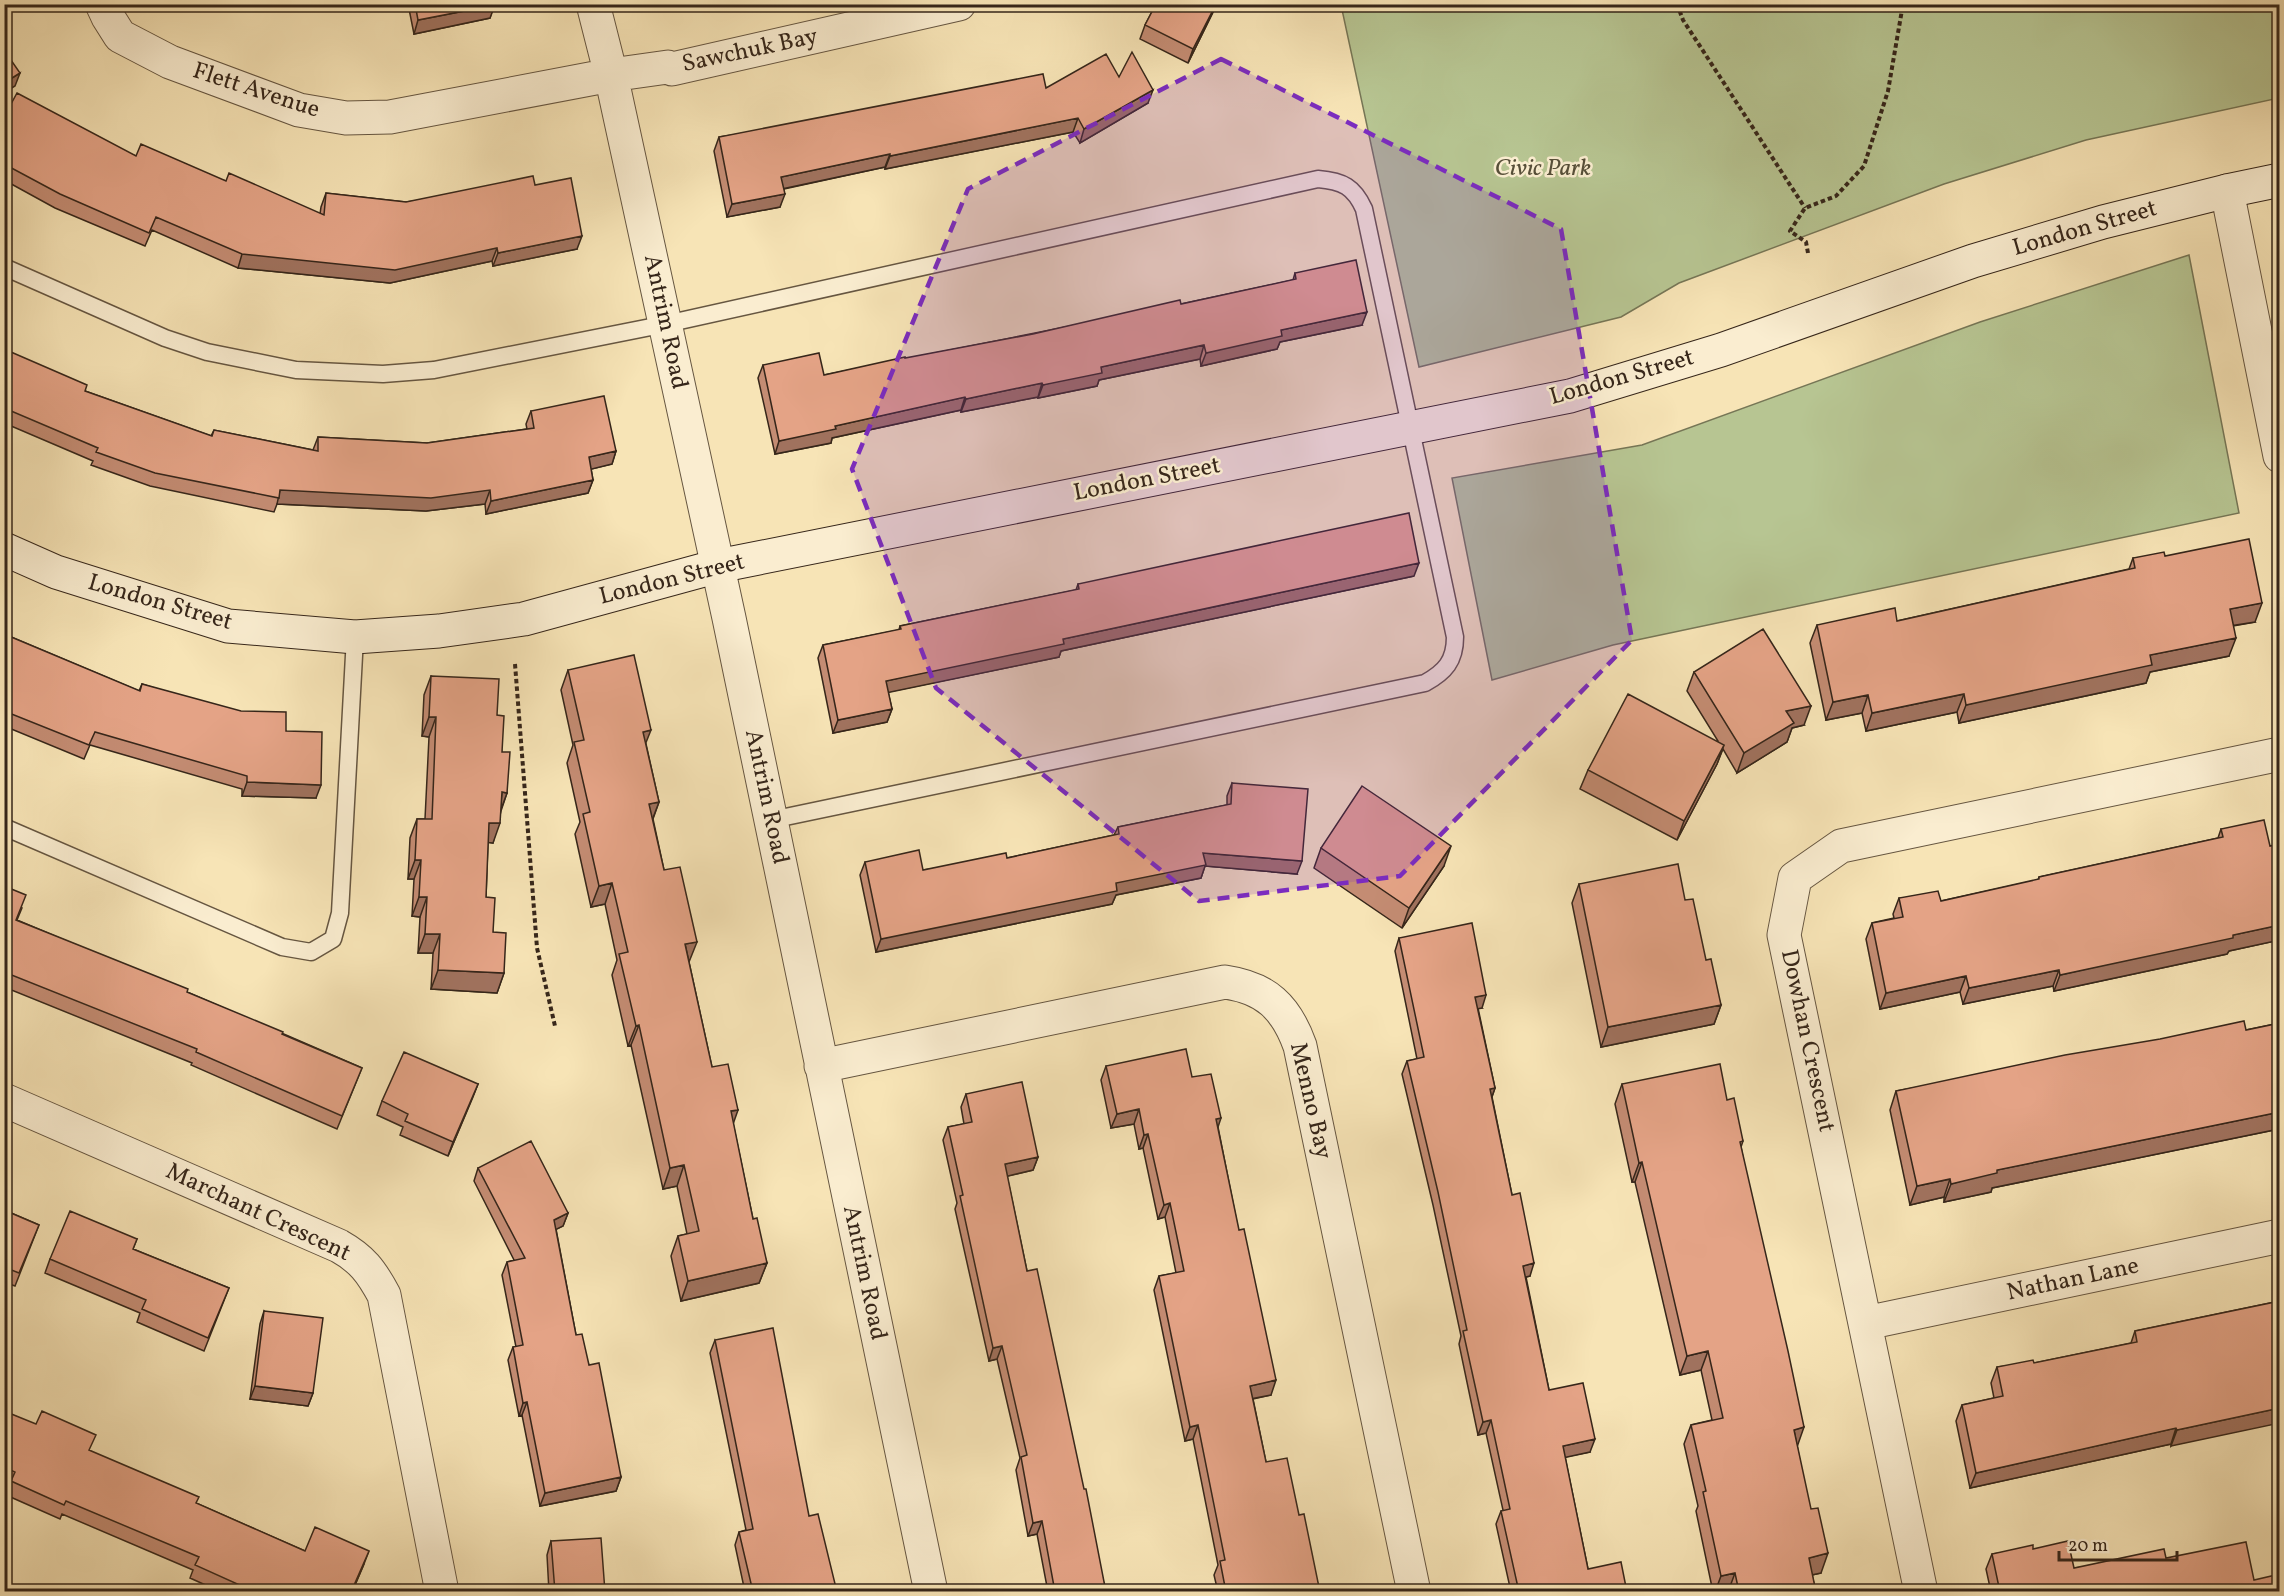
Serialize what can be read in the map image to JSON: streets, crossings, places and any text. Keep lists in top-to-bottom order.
{
  "streets": {
    "street": [
      "Sawchuk Bay",
      "Flett Avenue",
      "London Street",
      "Antrim Road",
      "Dowhan Crescent",
      "Menno Bay",
      "Marchant Crescent",
      "Nathan Lane"
    ]
  },
  "crossings": [
    ["Sawchuk Bay", "Flett Avenue"],
    ["Sawchuk Bay", "Antrim Road"],
    ["Flett Avenue", "Antrim Road"],
    ["London Street", "Antrim Road"],
    ["Antrim Road", "Menno Bay"],
    ["Dowhan Crescent", "Nathan Lane"]
  ],
  "parks": ["Civic Park"],
  "scale_bar": "20 m"
}
